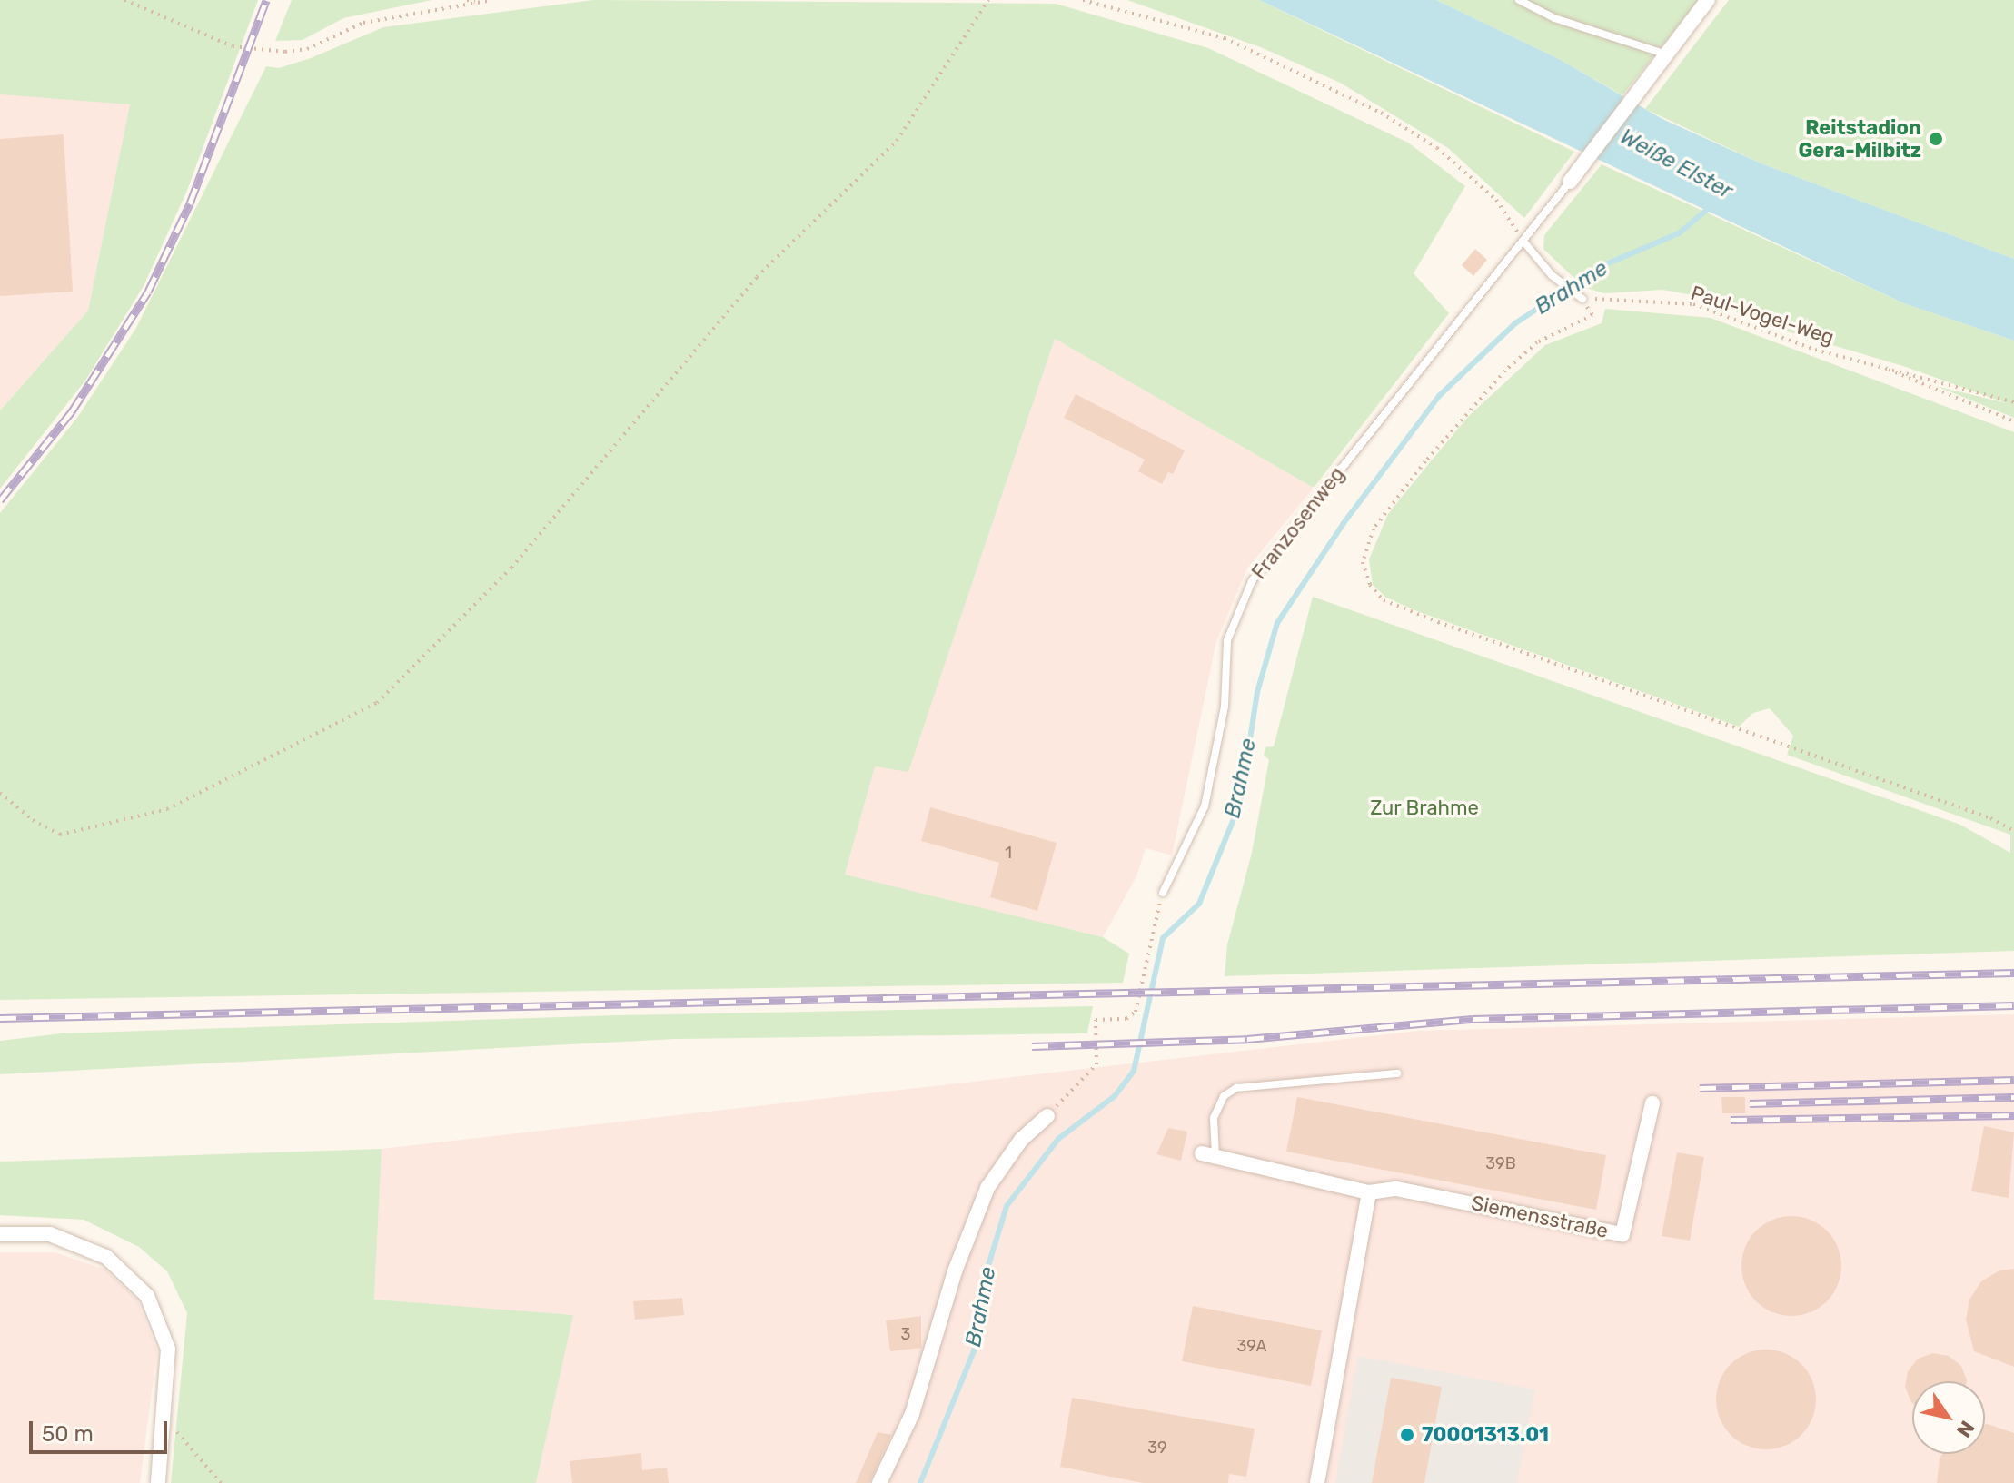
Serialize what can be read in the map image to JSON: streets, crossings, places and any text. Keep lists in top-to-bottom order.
{
  "streets": {
    "street": ["Siemensstraße"],
    "lane": ["Franzosenweg"],
    "path": ["Paul-Vogel-Weg"]
  },
  "water": ["Weiße Elster", "Brahme"],
  "parks": ["Zur Brahme"],
  "places": ["Reitstadion Gera-Milbitz", "70001313.01"],
  "house_numbers": [
    "1",
    "39B",
    "3",
    "39A",
    "39"
  ],
  "scale_bar": "50 m",
  "north": "bottom right"
}
